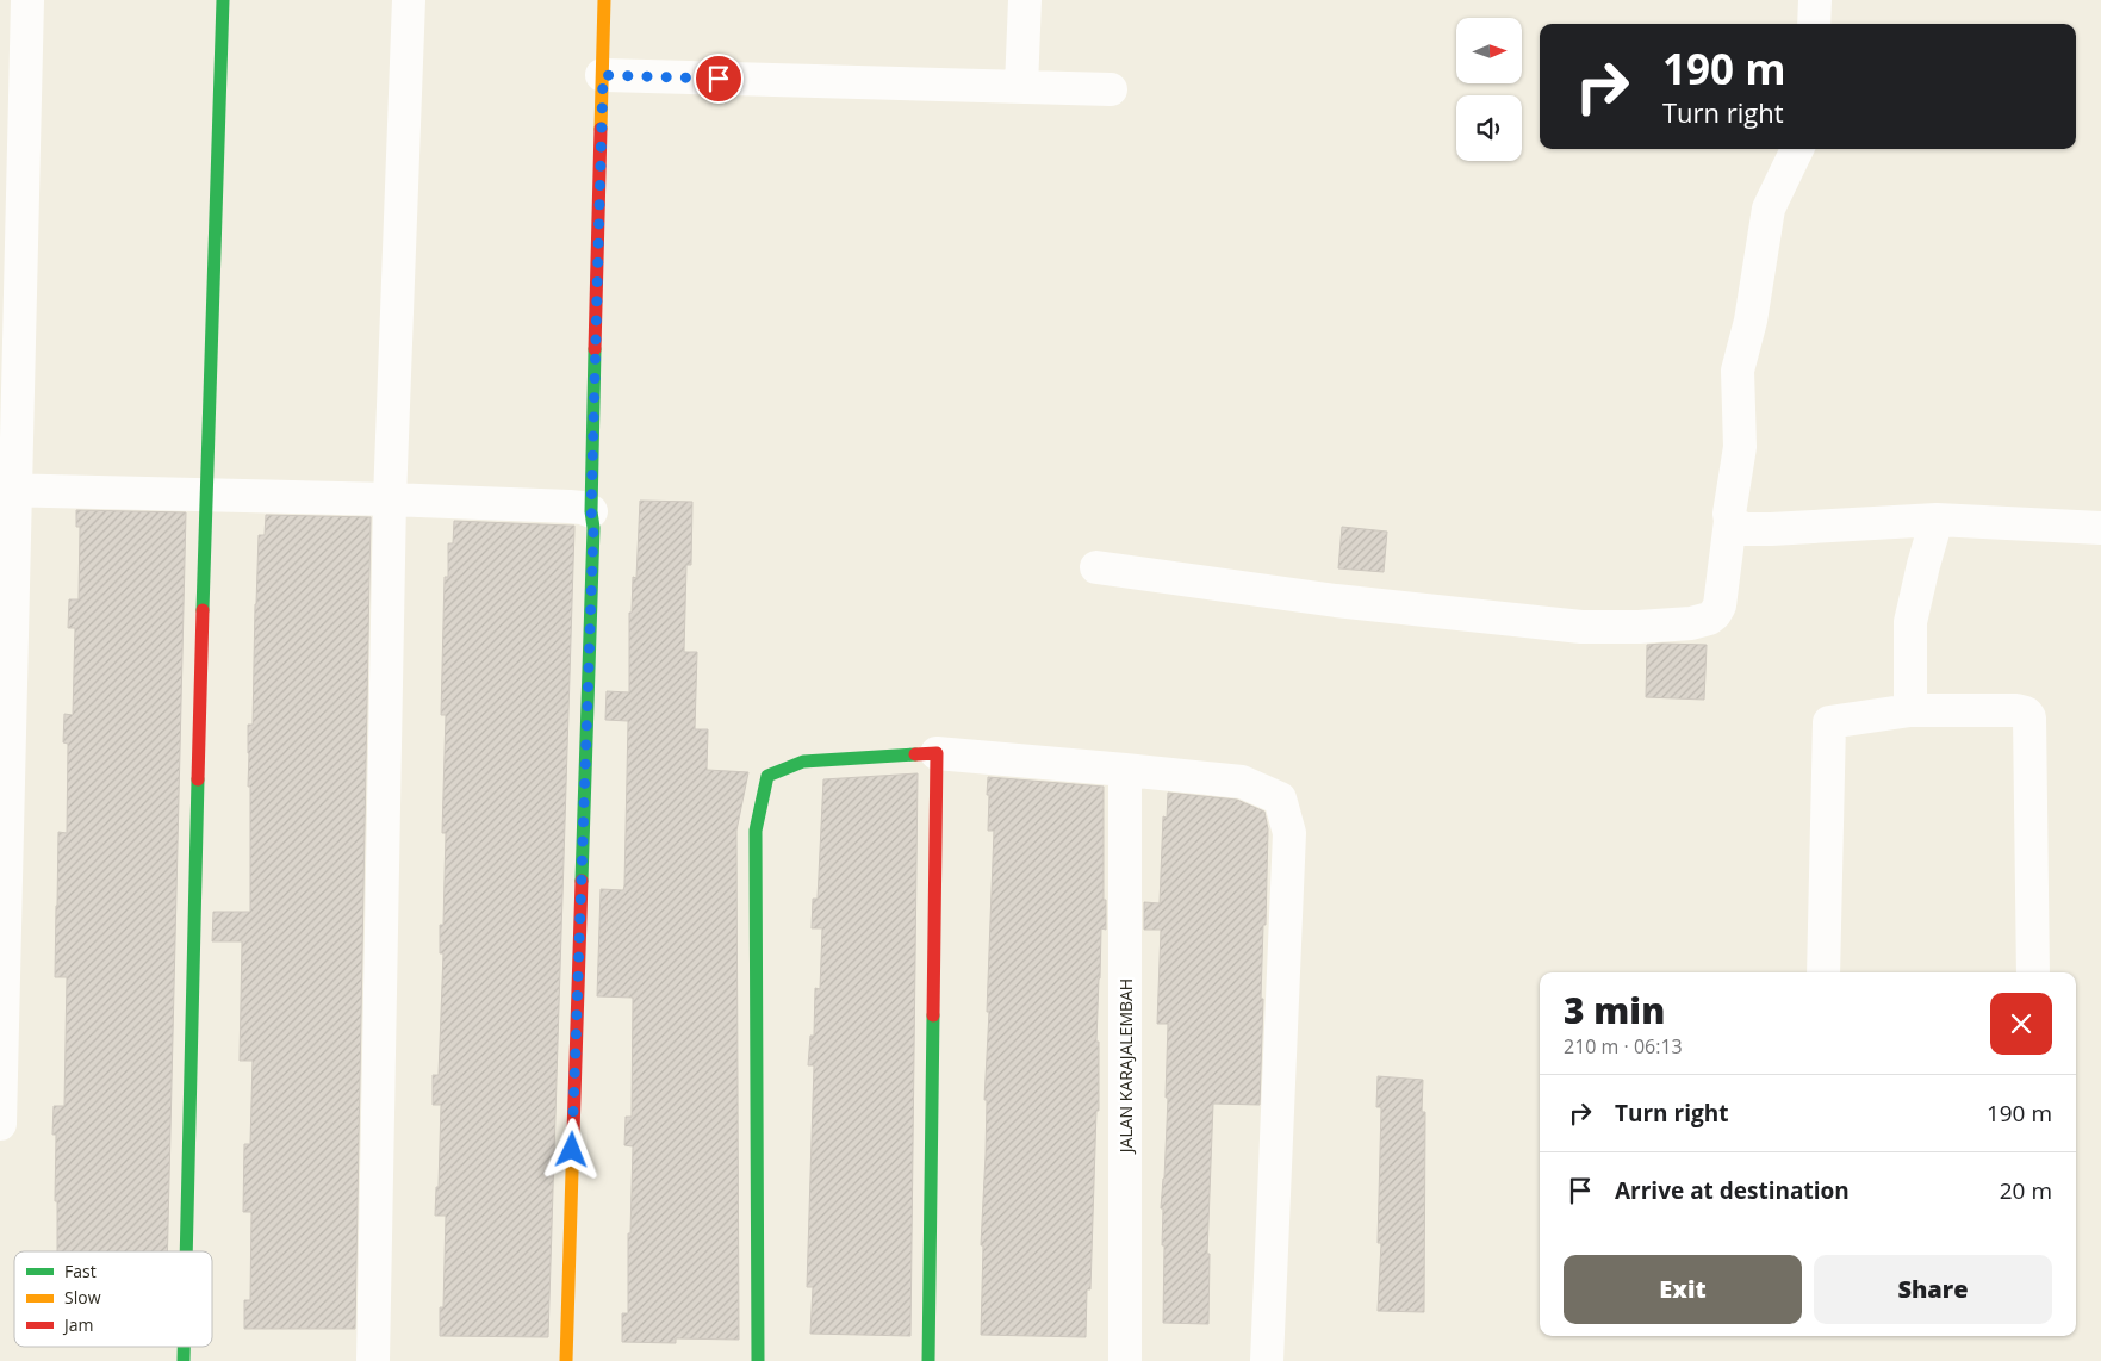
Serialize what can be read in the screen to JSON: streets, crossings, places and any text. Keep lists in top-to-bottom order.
{
  "streets": {
    "street": ["JALAN KARAJALEMBAH"]
  },
  "legend": ["Fast", "Slow", "Jam"],
  "north": "right",
  "page": {
    "turn": ["190 m", "Turn right"],
    "heading": ["3 min", "210 m · 06:13"],
    "list": [
      {
        "name": "Turn right",
        "value": "190 m"
      },
      {
        "name": "Arrive at destination",
        "value": "20 m"
      }
    ],
    "buttons": ["Exit", "Share"]
  }
}
